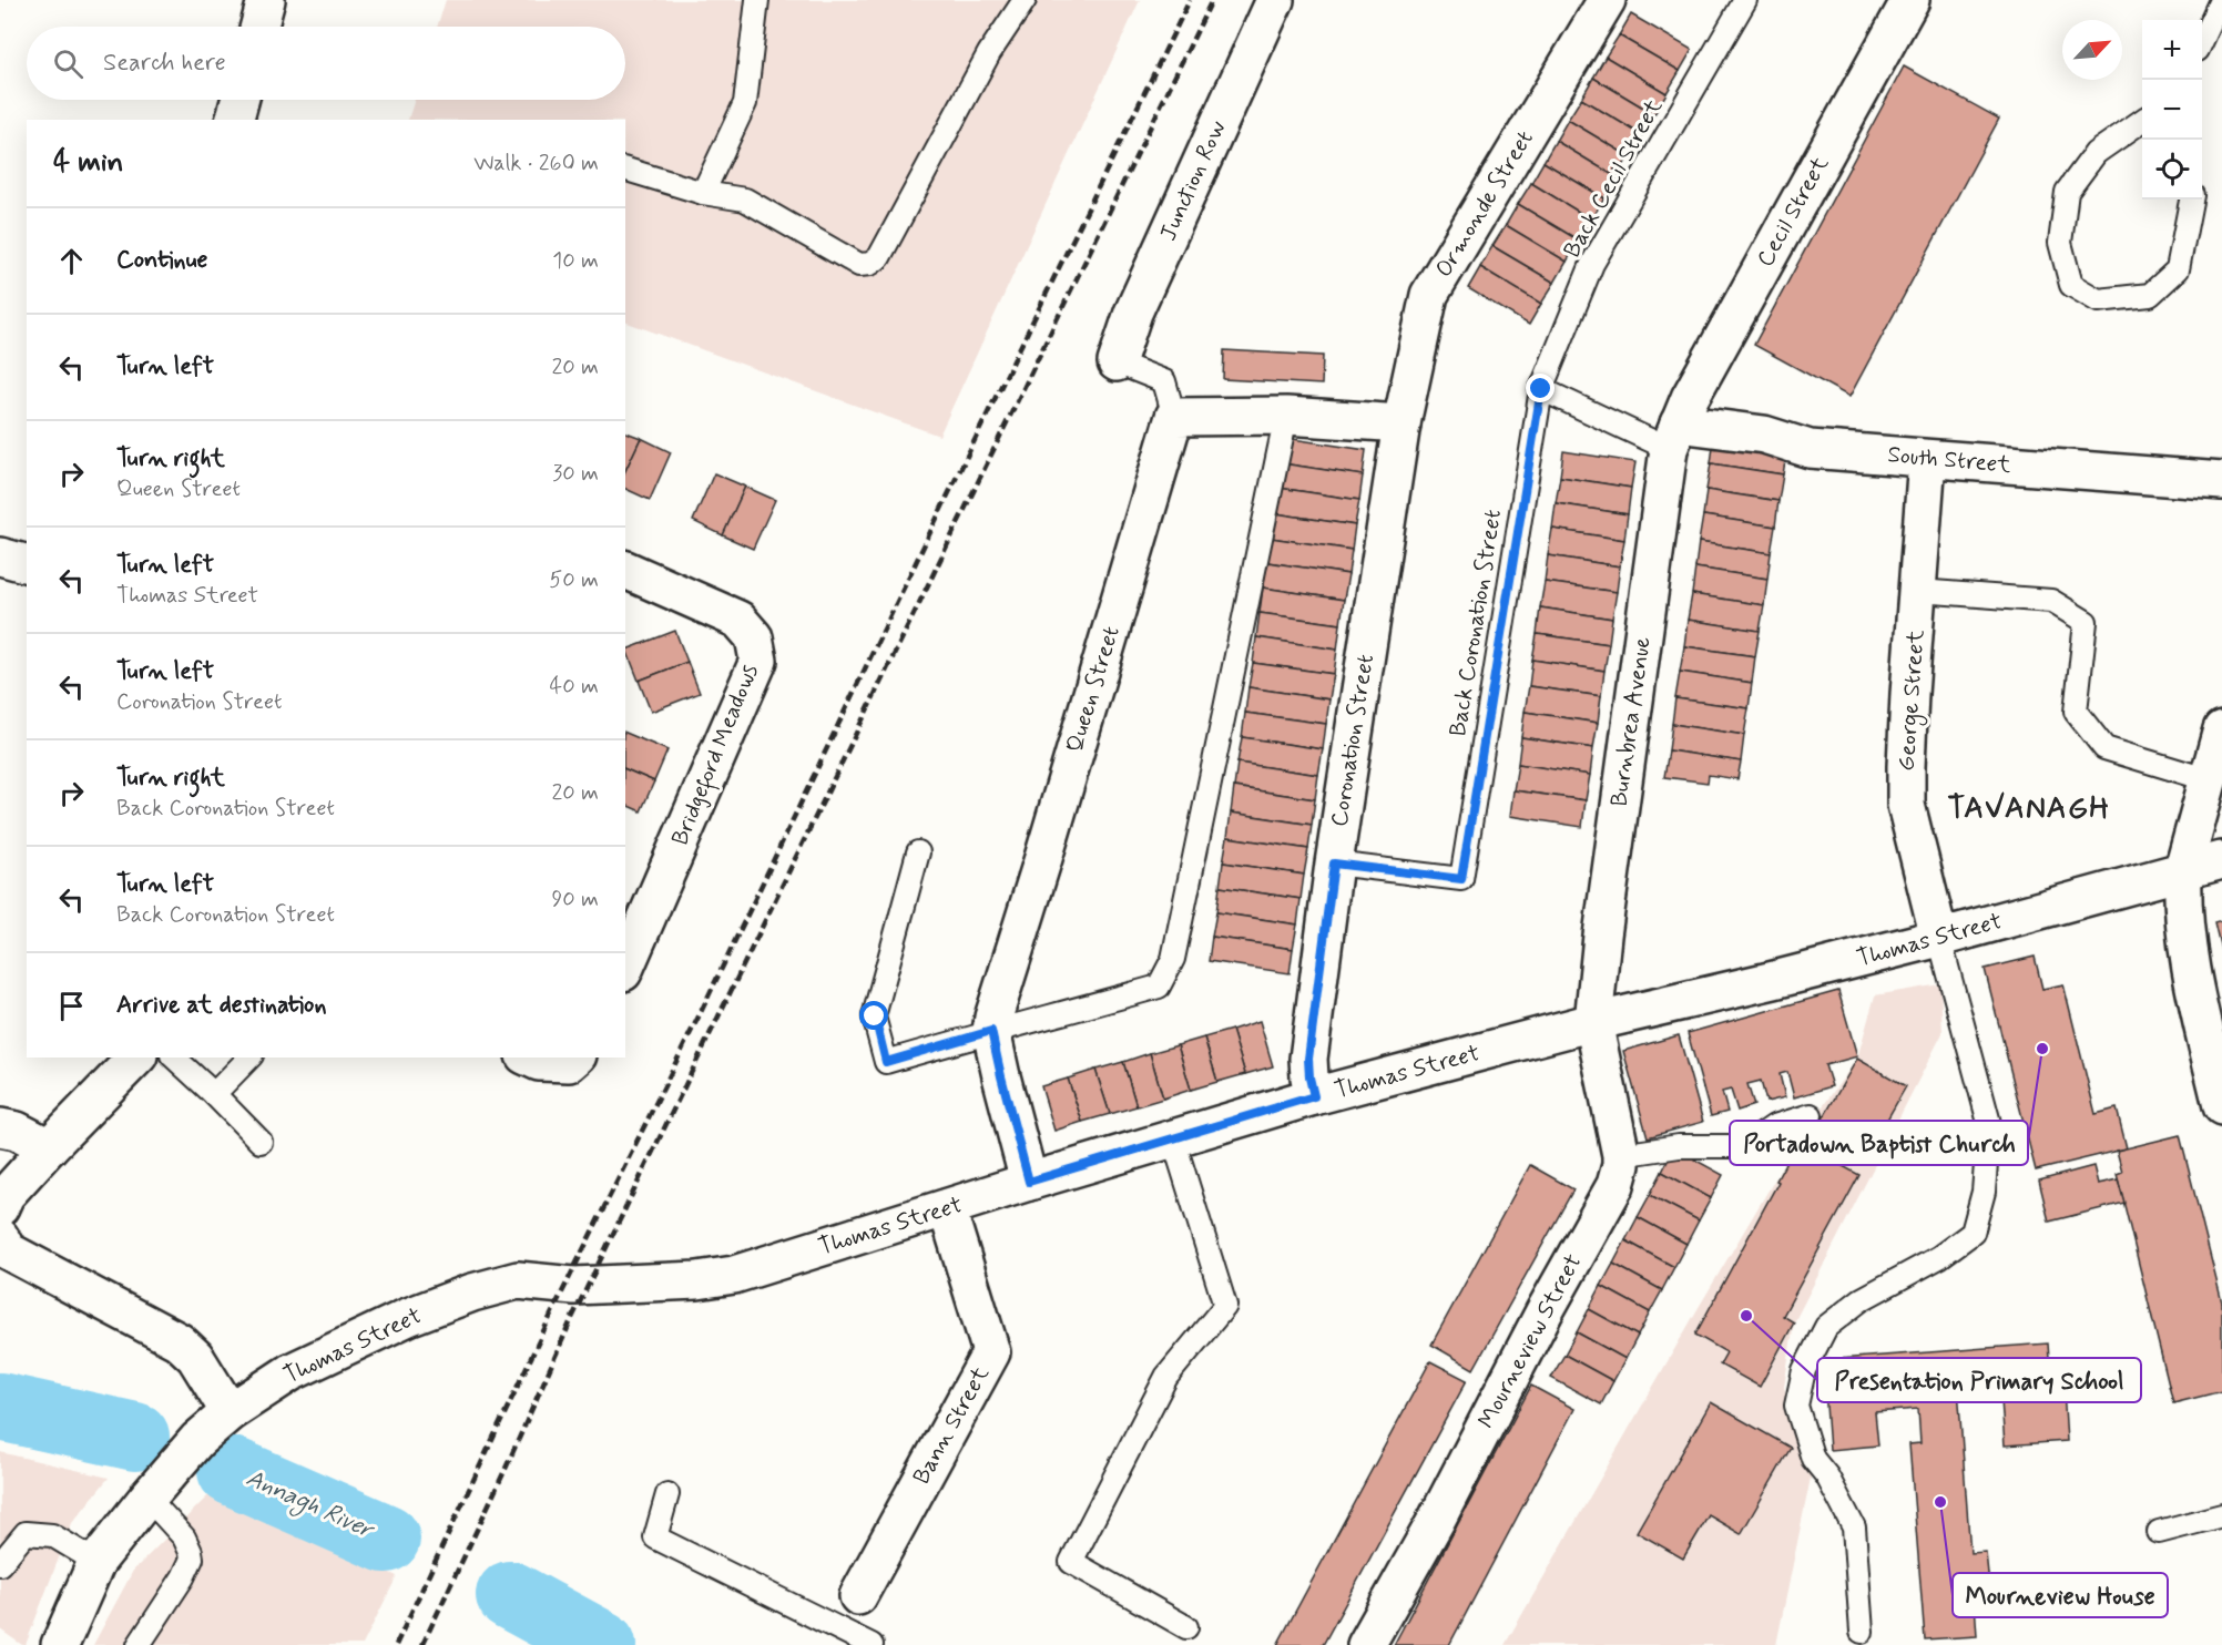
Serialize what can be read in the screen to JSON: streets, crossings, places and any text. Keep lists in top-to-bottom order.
{
  "streets": {
    "street": [
      "Junction Row",
      "Ormonde Street",
      "Cecil Street",
      "South Street",
      "Queen Street",
      "George Street",
      "Burnbrea Avenue",
      "Coronation Street",
      "Bridgeford Meadows",
      "Thomas Street",
      "Mourneview Street",
      "Bann Street"
    ],
    "lane": ["Back Cecil Street", "Back Coronation Street"]
  },
  "crossings": [
    ["Back Cecil Street", "Back Coronation Street"],
    ["Ormonde Street", "Coronation Street"],
    ["Cecil Street", "South Street"],
    ["Cecil Street", "Burnbrea Avenue"],
    ["South Street", "George Street"],
    ["South Street", "Burnbrea Avenue"],
    ["Back Coronation Street", "Coronation Street"],
    ["Queen Street", "Thomas Street"],
    ["George Street", "Thomas Street"],
    ["Burnbrea Avenue", "Thomas Street"],
    ["Burnbrea Avenue", "Mourneview Street"],
    ["Coronation Street", "Thomas Street"],
    ["Thomas Street", "Mourneview Street"],
    ["Thomas Street", "Bann Street"]
  ],
  "districts": ["TAVANAGH"],
  "water": ["Annagh River"],
  "places": ["Portadown Baptist Church", "Presentation Primary School", "Mourneview House"],
  "north": "top right",
  "page": {
    "map_buttons": ["+", "−"],
    "search": "Search here",
    "heading": ["4 min", "Walk · 260 m"],
    "list": [
      ["Continue", "10 m"],
      ["Turn left", "20 m"],
      ["Turn right", "Queen Street", "30 m"],
      ["Turn left", "Thomas Street", "50 m"],
      ["Turn left", "Coronation Street", "40 m"],
      ["Turn right", "Back Coronation Street", "20 m"],
      ["Turn left", "Back Coronation Street", "90 m"],
      "Arrive at destination"
    ]
  }
}
